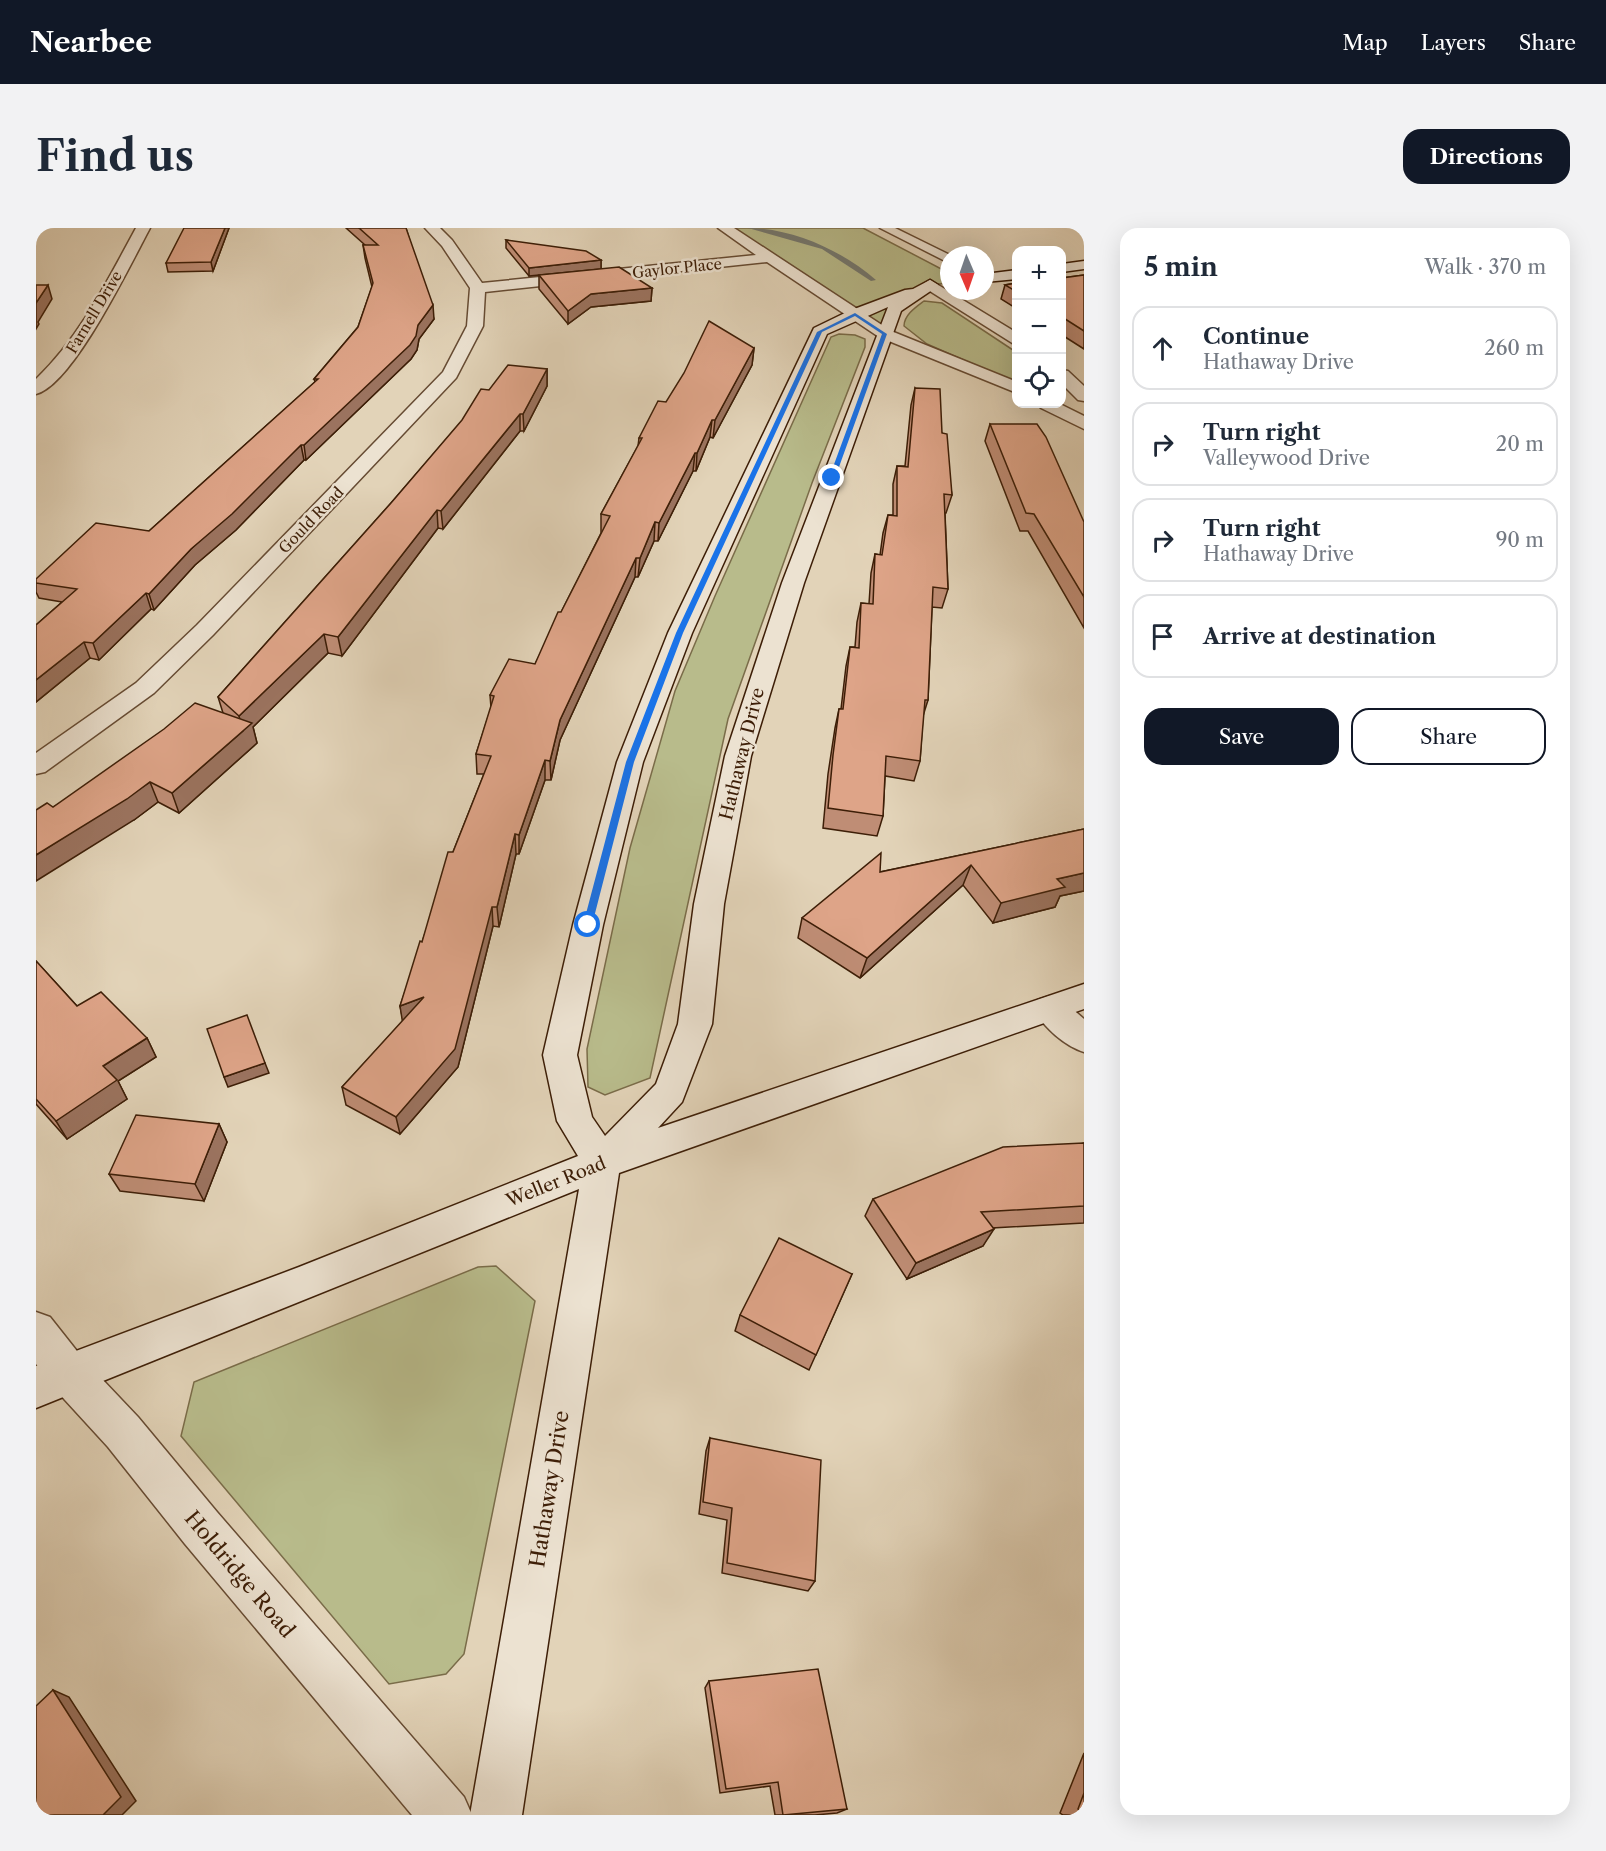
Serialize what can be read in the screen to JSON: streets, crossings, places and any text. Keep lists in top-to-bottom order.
{
  "streets": {
    "street": [
      "Gaylor Place",
      "Farnell Drive",
      "Gould Road",
      "Hathaway Drive",
      "Weller Road",
      "Holdridge Road"
    ]
  },
  "crossings": [
    ["Gaylor Place", "Gould Road"],
    ["Hathaway Drive", "Weller Road"],
    ["Weller Road", "Holdridge Road"]
  ],
  "north": "bottom",
  "page": {
    "header": "Nearbee",
    "nav": ["Map", "Layers", "Share"],
    "buttons": [
      "Directions",
      ["Save", "Share"]
    ],
    "title": "Find us",
    "heading": ["5 min", "Walk · 370 m"],
    "map_buttons": ["+", "−"],
    "list": [
      ["Continue", "Hathaway Drive", "260 m"],
      ["Turn right", "Valleywood Drive", "20 m"],
      ["Turn right", "Hathaway Drive", "90 m"],
      "Arrive at destination"
    ]
  }
}
